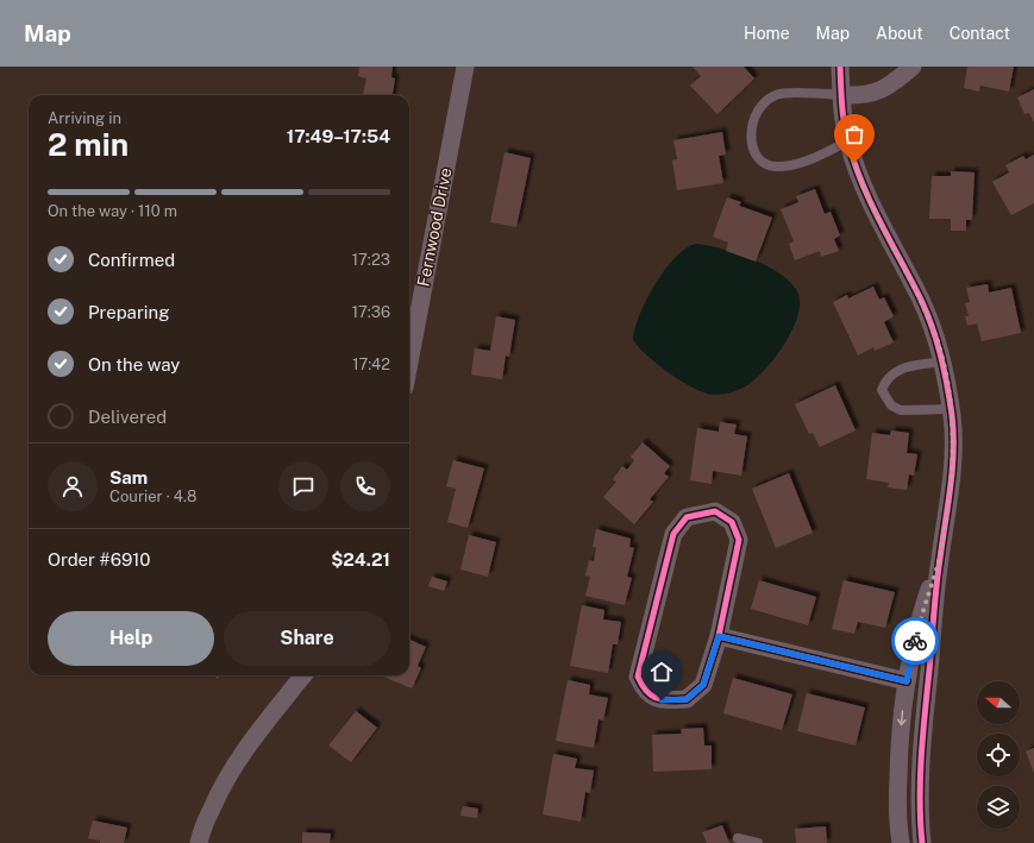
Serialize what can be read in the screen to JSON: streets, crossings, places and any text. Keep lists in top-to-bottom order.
{
  "streets": {
    "street": ["Fernwood Drive"]
  },
  "north": "left",
  "page": {
    "header": "Map",
    "nav": [
      "Home",
      "Map",
      "About",
      "Contact"
    ],
    "heading": ["2 min", "Arriving in", "17:49–17:54"],
    "panel": [
      "Sam",
      "Courier · 4.8",
      "Order #6910",
      "$24.21"
    ],
    "bar": "On the way · 110 m",
    "list": [
      ["Confirmed", "17:23"],
      ["Preparing", "17:36"],
      ["On the way", "17:42"],
      "Delivered"
    ],
    "buttons": ["Help", "Share"]
  }
}
